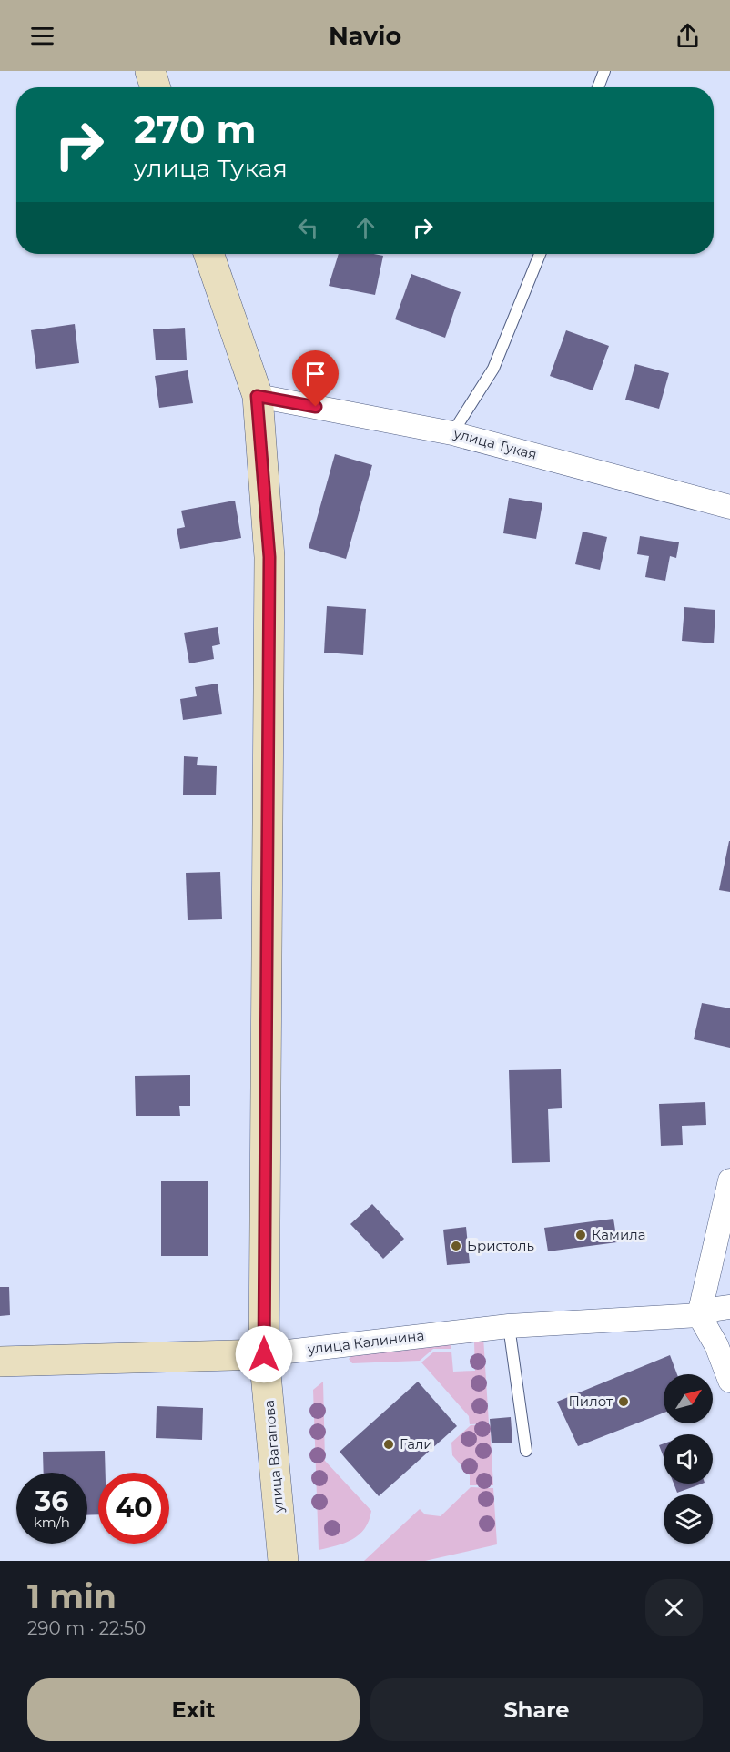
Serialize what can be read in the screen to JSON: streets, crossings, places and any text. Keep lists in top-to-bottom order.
{
  "streets": {
    "street": ["улица Тукая", "улица Калинина", "улица Вагапова"]
  },
  "crossings": [
    ["улица Тукая", "улица Вагапова"],
    ["улица Калинина", "улица Вагапова"]
  ],
  "places": [
    "Камила",
    "Бристоль",
    "Пилот",
    "Гали"
  ],
  "north": "top right",
  "page": {
    "header": "Navio",
    "turn": ["270 m", "улица Тукая"],
    "speed": "36 km/h",
    "limit": "40",
    "heading": ["1 min", "290 m · 22:50"],
    "buttons": ["Exit", "Share"]
  }
}
